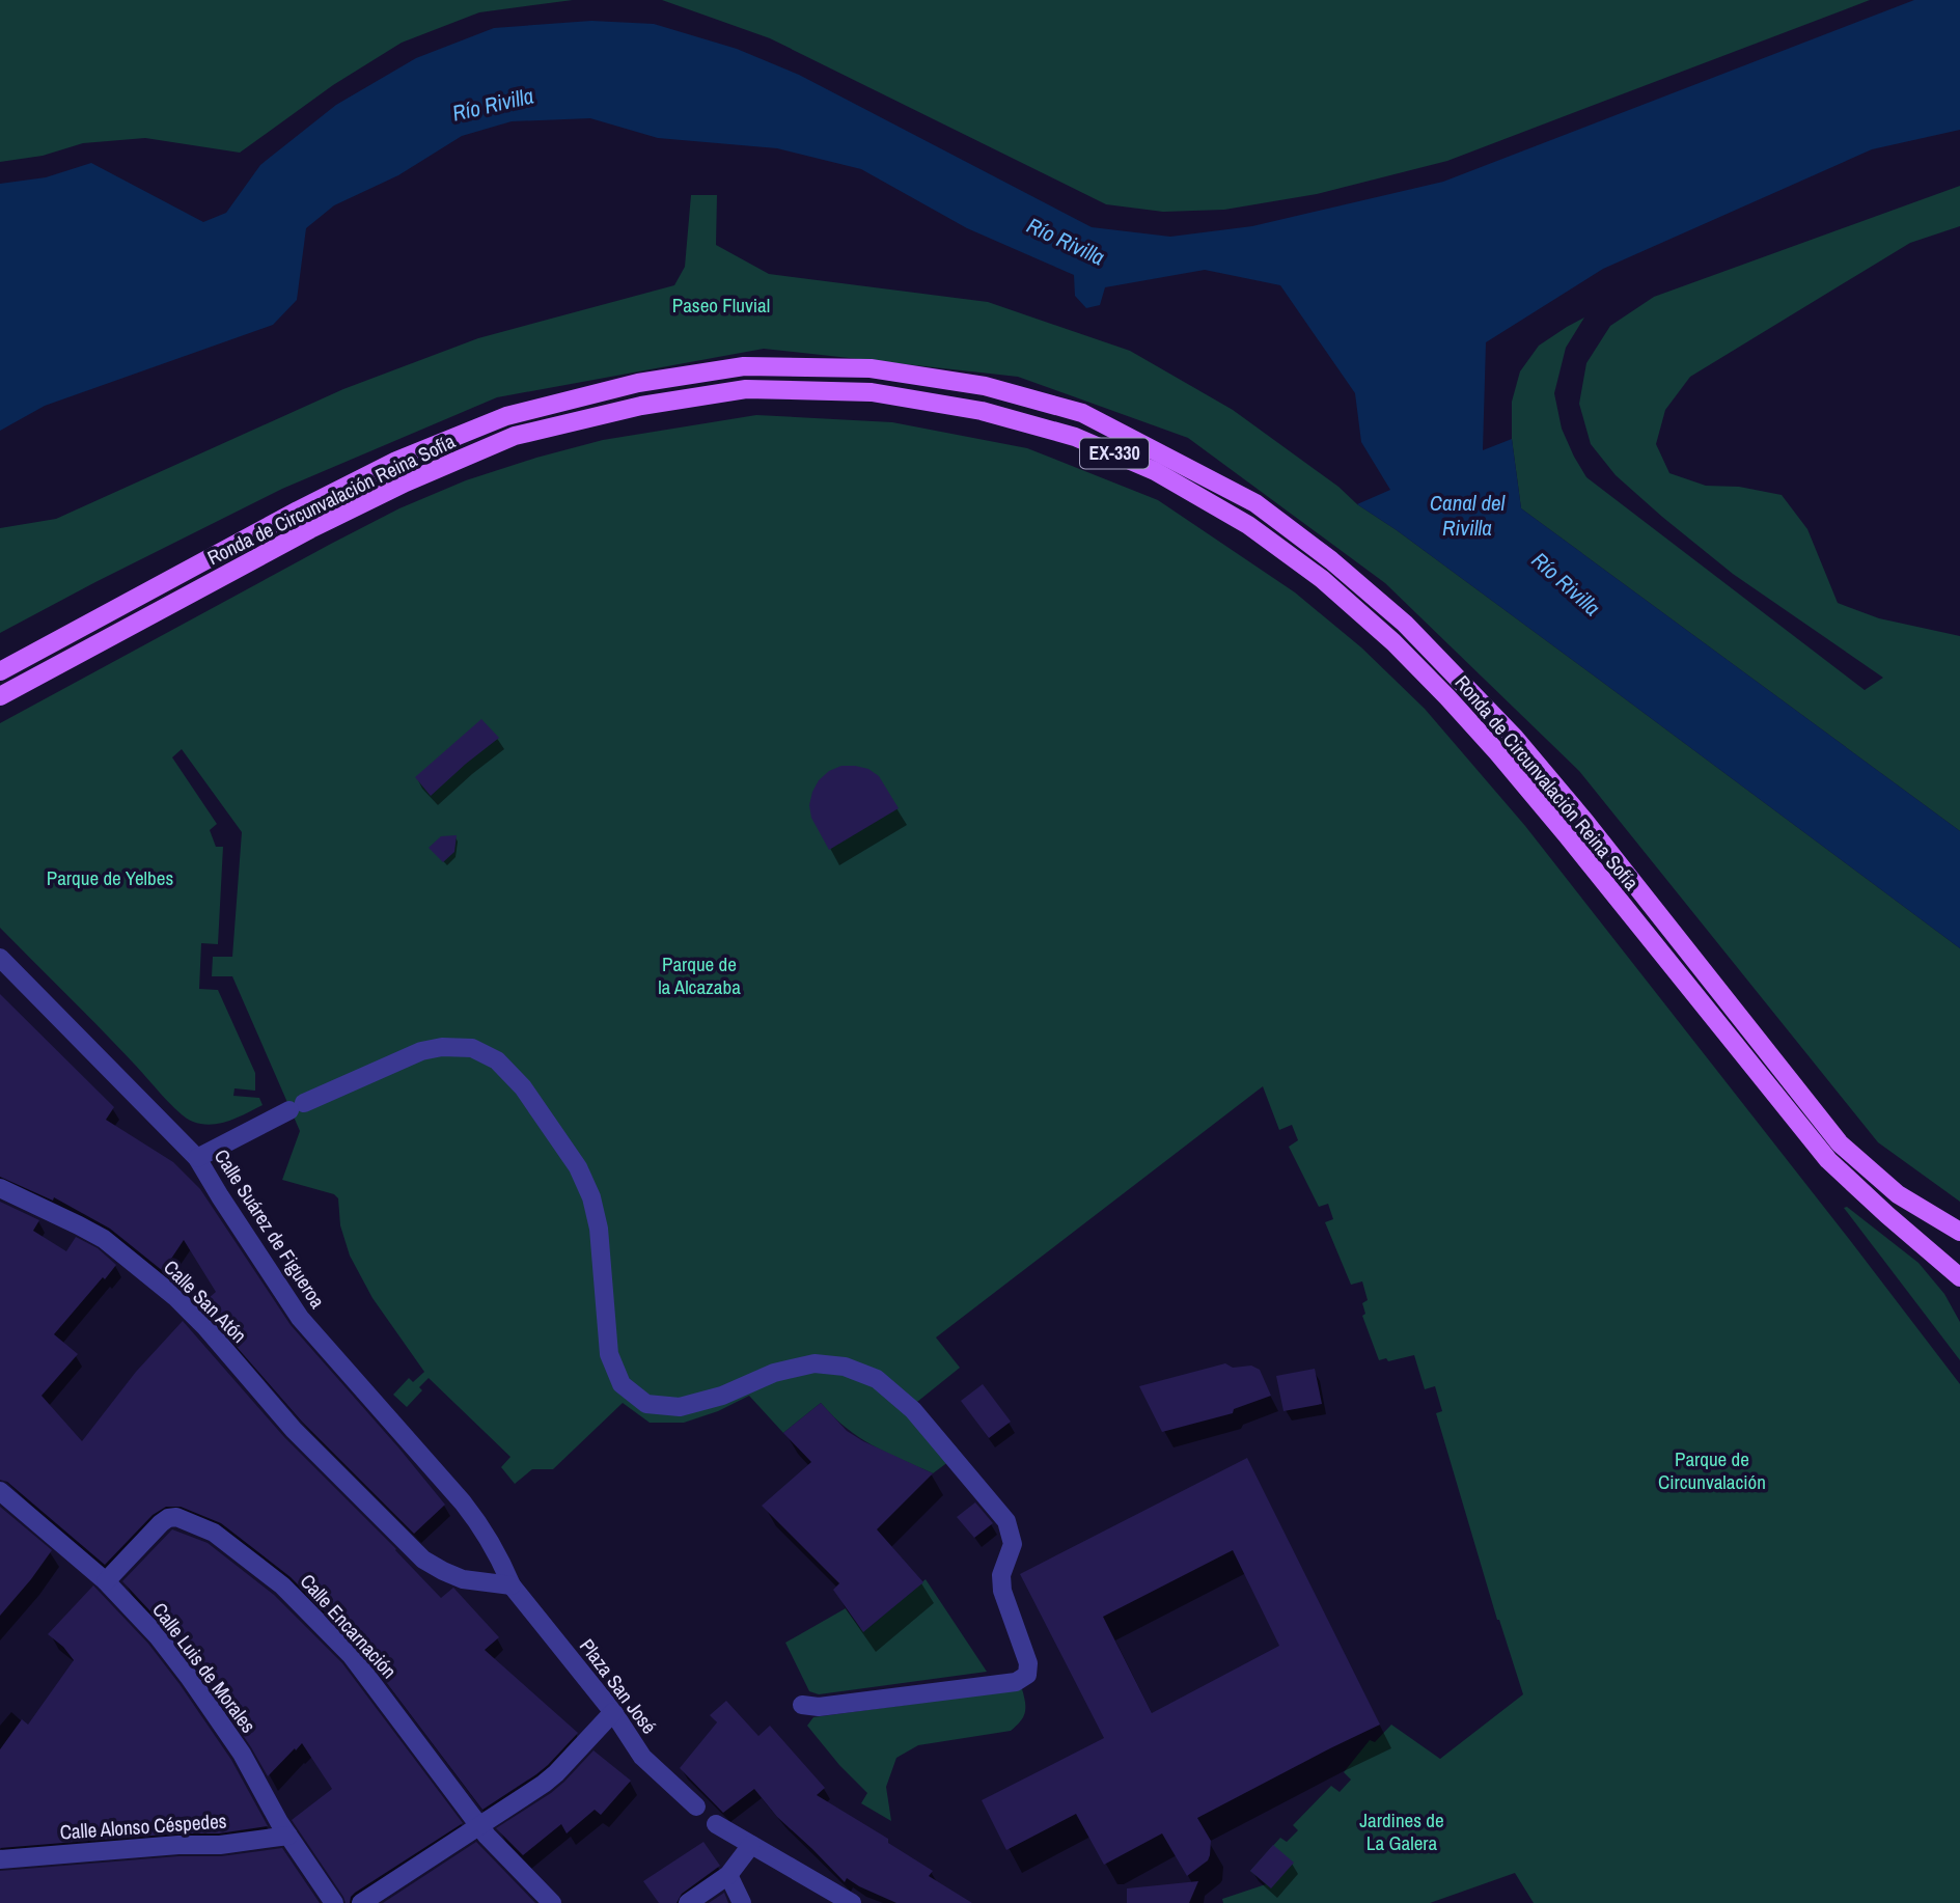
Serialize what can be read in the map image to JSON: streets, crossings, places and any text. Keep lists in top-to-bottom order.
{
  "streets": {
    "main road": ["EX-330", "Ronda de Circunvalación Reina Sofía"],
    "street": [
      "Calle Suárez de Figueroa",
      "Calle San Atón",
      "Calle Encarnación",
      "Calle Luis de Morales",
      "Plaza San José",
      "Calle Alonso Céspedes"
    ]
  },
  "crossings": [
    ["Calle Suárez de Figueroa", "Plaza San José"],
    ["Calle San Atón", "Plaza San José"],
    ["Calle Encarnación", "Calle Luis de Morales"],
    ["Calle Luis de Morales", "Calle Alonso Céspedes"]
  ],
  "water": ["Río Rivilla", "Canal del Rivilla"],
  "parks": [
    "Paseo Fluvial",
    "Parque de Yelbes",
    "Parque de la Alcazaba",
    "Parque de Circunvalación",
    "Jardines de La Galera"
  ]
}
